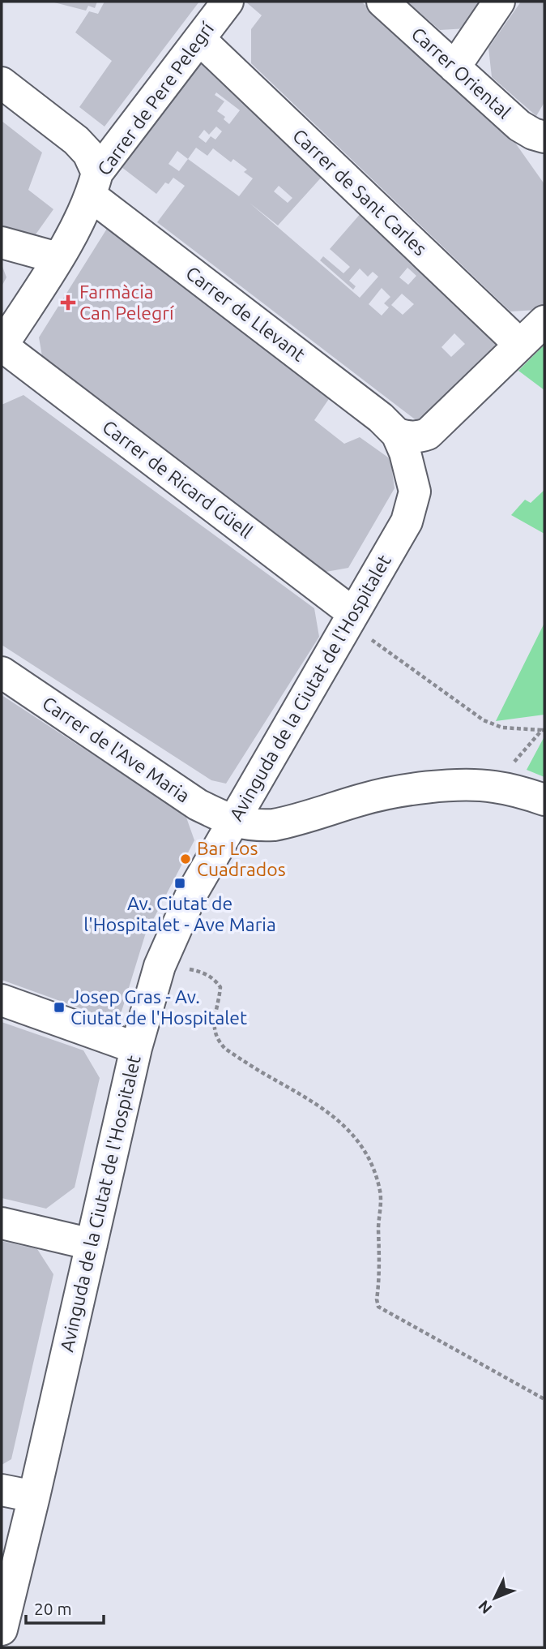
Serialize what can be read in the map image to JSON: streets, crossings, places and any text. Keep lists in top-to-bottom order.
{
  "streets": {
    "street": [
      "Carrer Oriental",
      "Carrer de Pere Pelegrí",
      "Carrer de Sant Carles",
      "Carrer de Llevant",
      "Carrer de Ricard Güell",
      "Avinguda de la Ciutat de l'Hospitalet",
      "Carrer de l'Ave Maria"
    ]
  },
  "crossings": [
    ["Carrer de Pere Pelegrí", "Carrer de Sant Carles"],
    ["Carrer de Pere Pelegrí", "Carrer de Llevant"],
    ["Carrer de Pere Pelegrí", "Carrer de Ricard Güell"],
    ["Carrer de Llevant", "Avinguda de la Ciutat de l'Hospitalet"],
    ["Carrer de Ricard Güell", "Avinguda de la Ciutat de l'Hospitalet"],
    ["Avinguda de la Ciutat de l'Hospitalet", "Carrer de l'Ave Maria"]
  ],
  "places": {
    "health": ["Farmàcia Can Pelegrí"],
    "other": ["Bar Los Cuadrados"],
    "transit": ["Av. Ciutat de l'Hospitalet - Ave Maria", "Josep Gras - Av. Ciutat de l'Hospitalet"]
  },
  "scale_bar": "20 m",
  "north": "bottom left"
}
